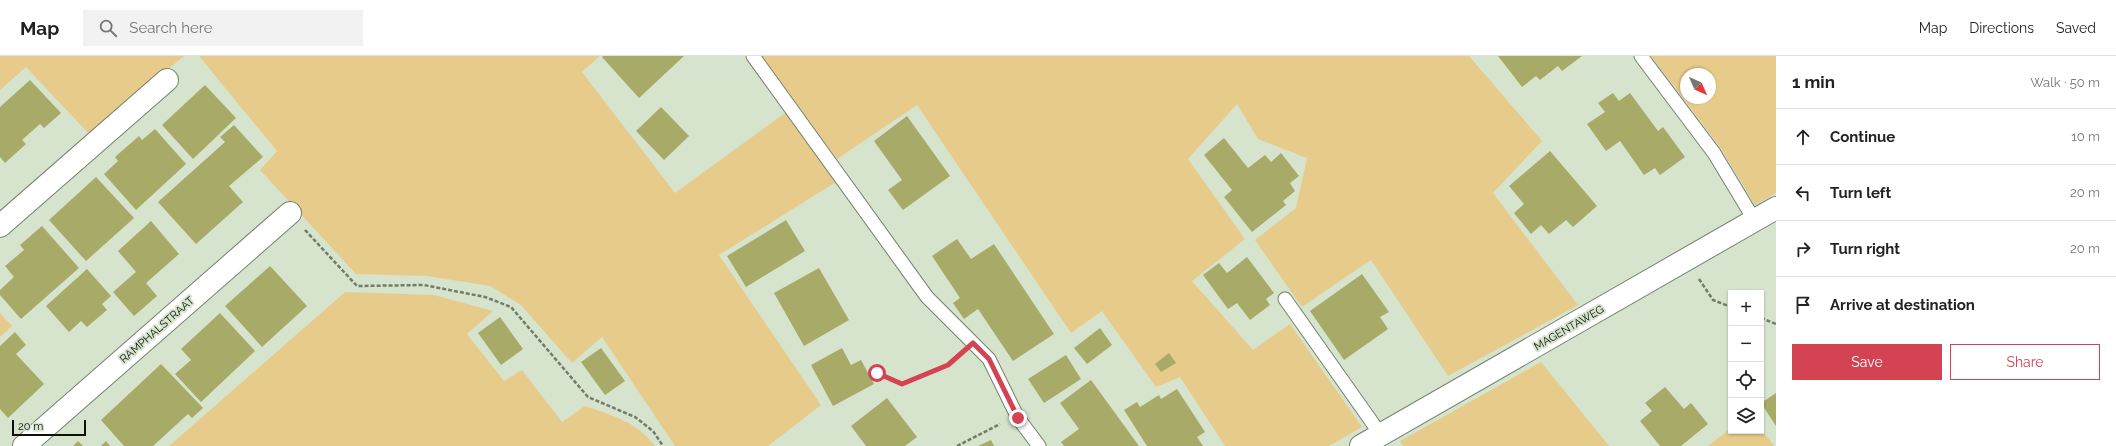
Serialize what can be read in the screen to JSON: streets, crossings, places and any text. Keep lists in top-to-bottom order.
{
  "streets": {
    "street": ["MAGENTAWEG", "RAMPHALSTRAAT"]
  },
  "scale_bar": "20 m",
  "north": "bottom right",
  "page": {
    "header": "Map",
    "search": "Search here",
    "nav": ["Map", "Directions", "Saved"],
    "heading": ["1 min", "Walk · 50 m"],
    "list": [
      ["Continue", "10 m"],
      ["Turn left", "20 m"],
      ["Turn right", "20 m"],
      "Arrive at destination"
    ],
    "map_buttons": ["+", "−"],
    "buttons": ["Save", "Share"],
    "scale": "20 m"
  }
}
